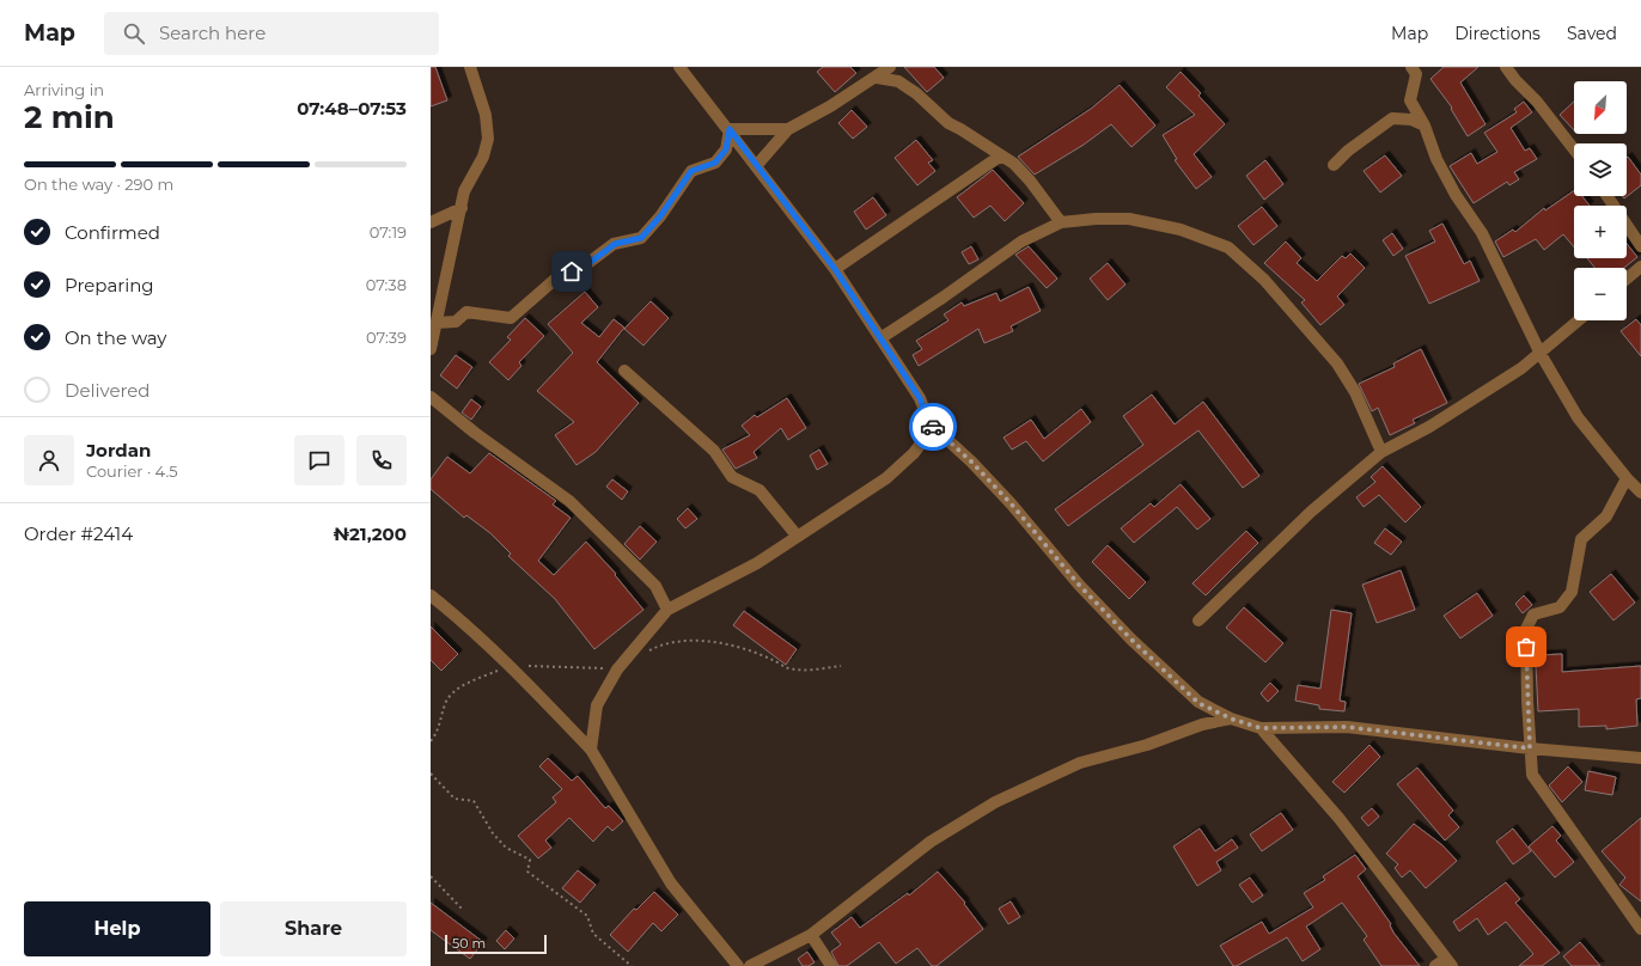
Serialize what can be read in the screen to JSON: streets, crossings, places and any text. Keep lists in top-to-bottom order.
{
  "scale_bar": "50 m",
  "north": "bottom left",
  "page": {
    "header": "Map",
    "search": "Search here",
    "nav": ["Map", "Directions", "Saved"],
    "heading": ["2 min", "Arriving in", "07:48–07:53"],
    "panel": [
      "Jordan",
      "Courier · 4.5",
      "Order #2414",
      "₦21,200"
    ],
    "map_buttons": ["+", "−"],
    "bar": "On the way · 290 m",
    "list": [
      ["Confirmed", "07:19"],
      ["Preparing", "07:38"],
      ["On the way", "07:39"],
      "Delivered"
    ],
    "buttons": ["Help", "Share"],
    "scale": "50 m"
  }
}
